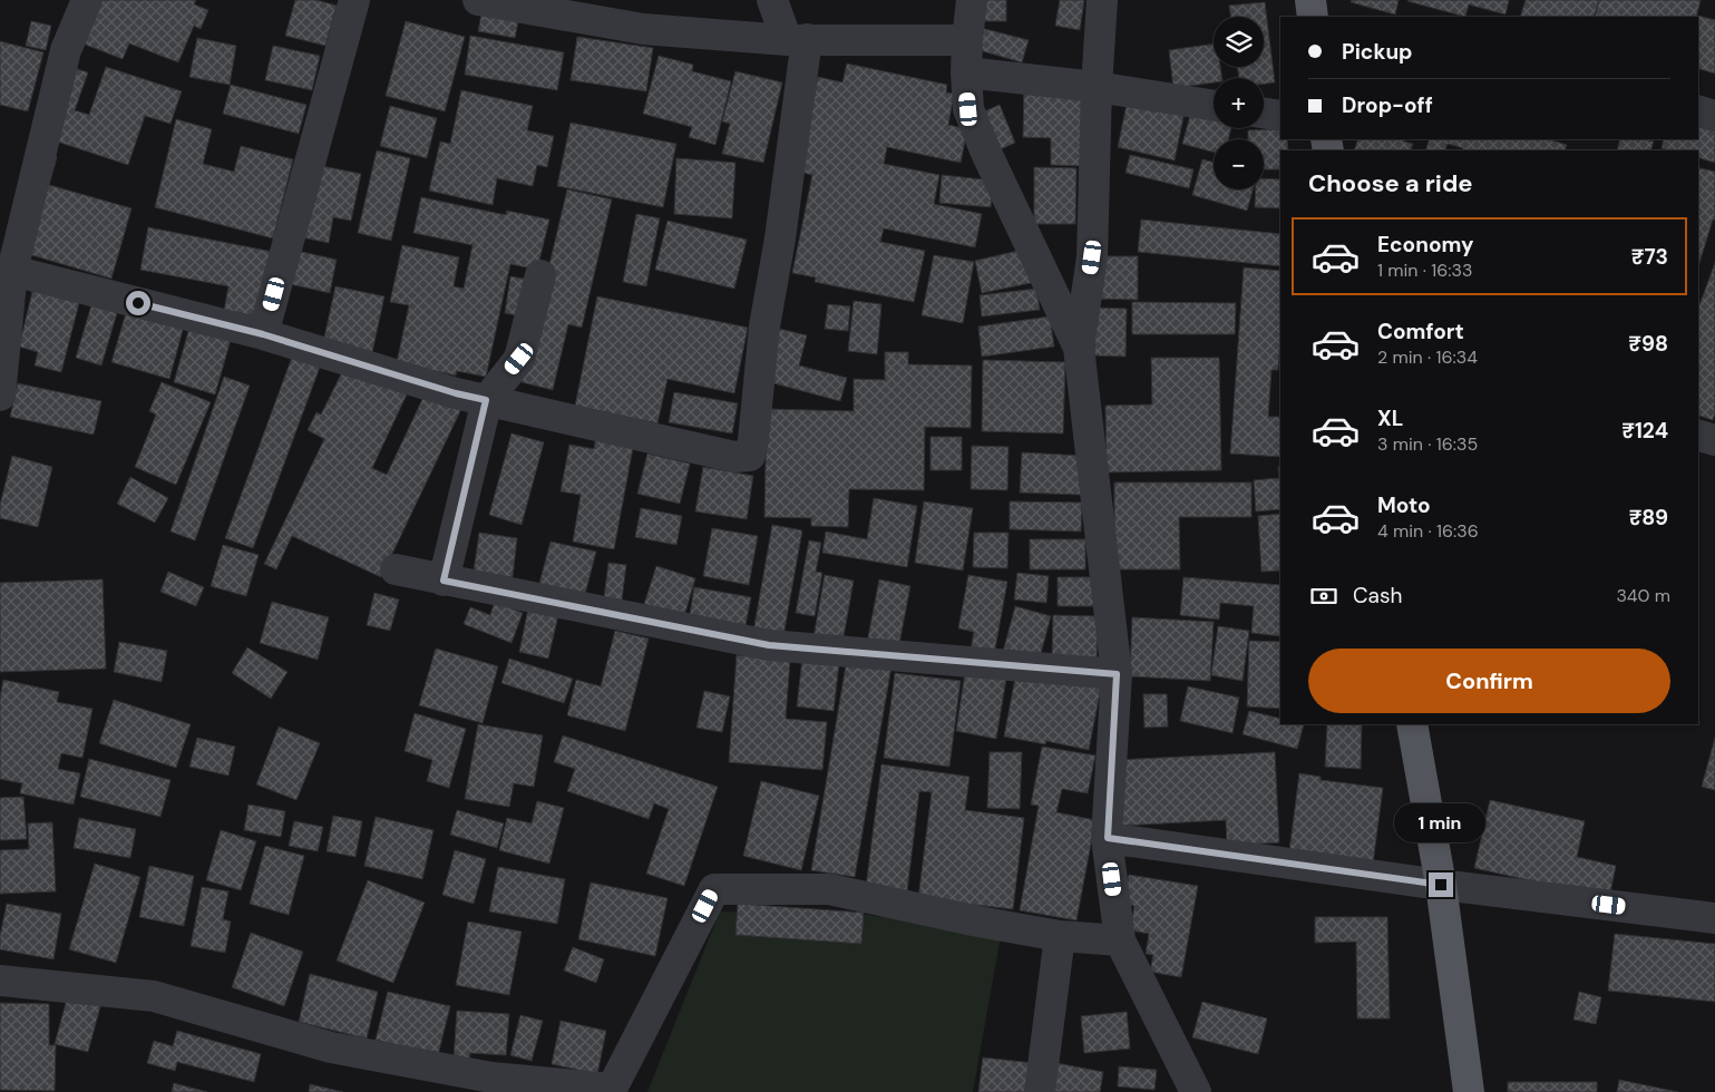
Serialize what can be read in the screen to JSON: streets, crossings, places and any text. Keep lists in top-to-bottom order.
{
  "page": {
    "map_buttons": ["+", "−"],
    "banner": ["Pickup", "Drop-off"],
    "heading": "Choose a ride",
    "list": [
      {
        "name": "Economy",
        "note": "1 min · 16:33",
        "value": "₹73"
      },
      {
        "name": "Comfort",
        "note": "2 min · 16:34",
        "value": "₹98"
      },
      {
        "name": "XL",
        "note": "3 min · 16:35",
        "value": "₹124"
      },
      {
        "name": "Moto",
        "note": "4 min · 16:36",
        "value": "₹89"
      }
    ],
    "pay": ["Cash", "340 m"],
    "buttons": "Confirm",
    "bubble": "1 min"
  }
}
